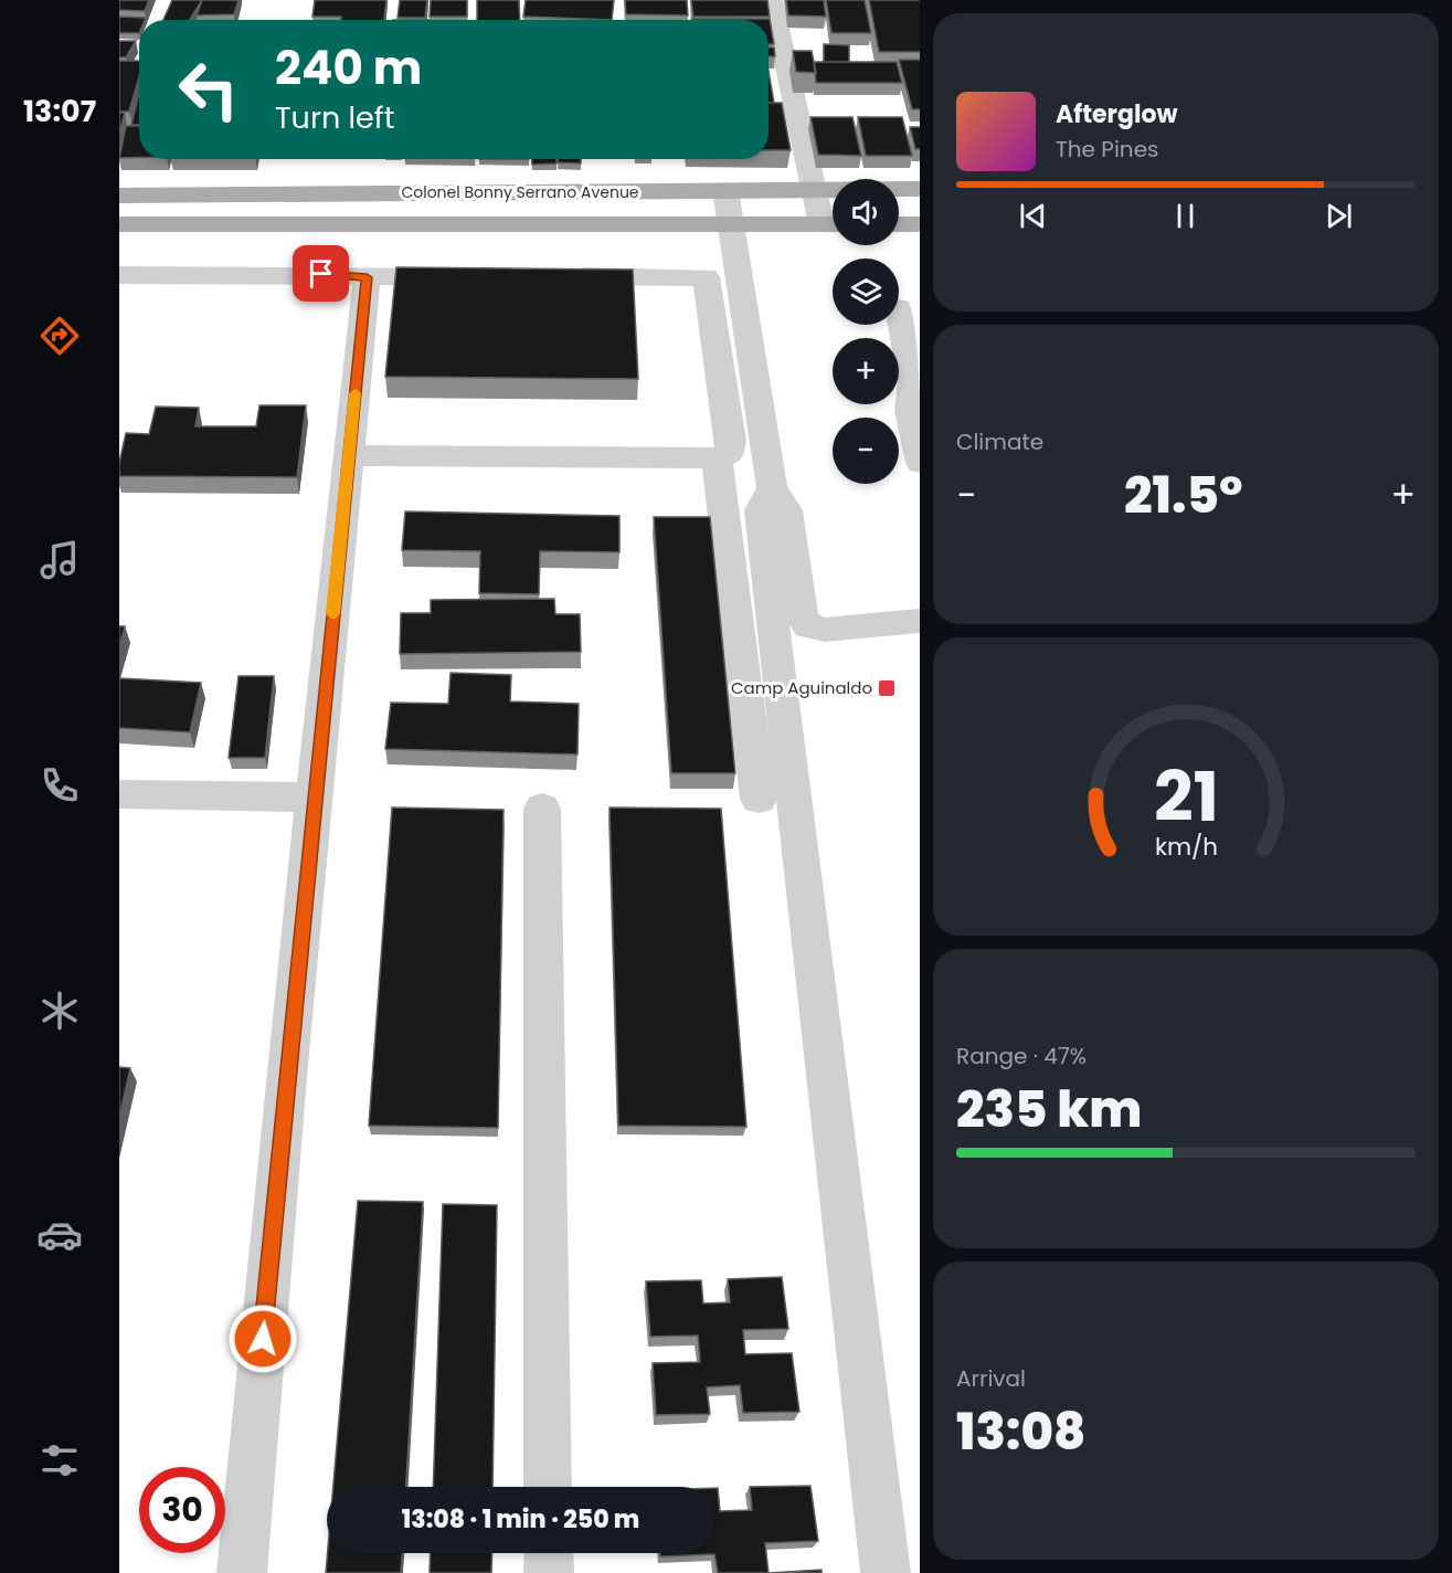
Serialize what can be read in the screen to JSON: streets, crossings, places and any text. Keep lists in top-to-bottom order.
{
  "streets": {
    "main road": ["Colonel Bonny Serrano Avenue"]
  },
  "places": {
    "transit": ["Camp Aguinaldo"]
  },
  "page": {
    "tabs": "13:07",
    "turn": ["240 m", "Turn left"],
    "song": ["Afterglow", "The Pines"],
    "map_buttons": ["+", "−"],
    "tile": [
      "Climate",
      ["Range · 47%", "235 km"],
      ["Arrival", "13:08"]
    ],
    "heat": ["−", "21.5°", "+"],
    "limit": "30",
    "trip": "13:08 · 1 min · 250 m",
    "gauge": ["21", "km/h"]
  }
}
